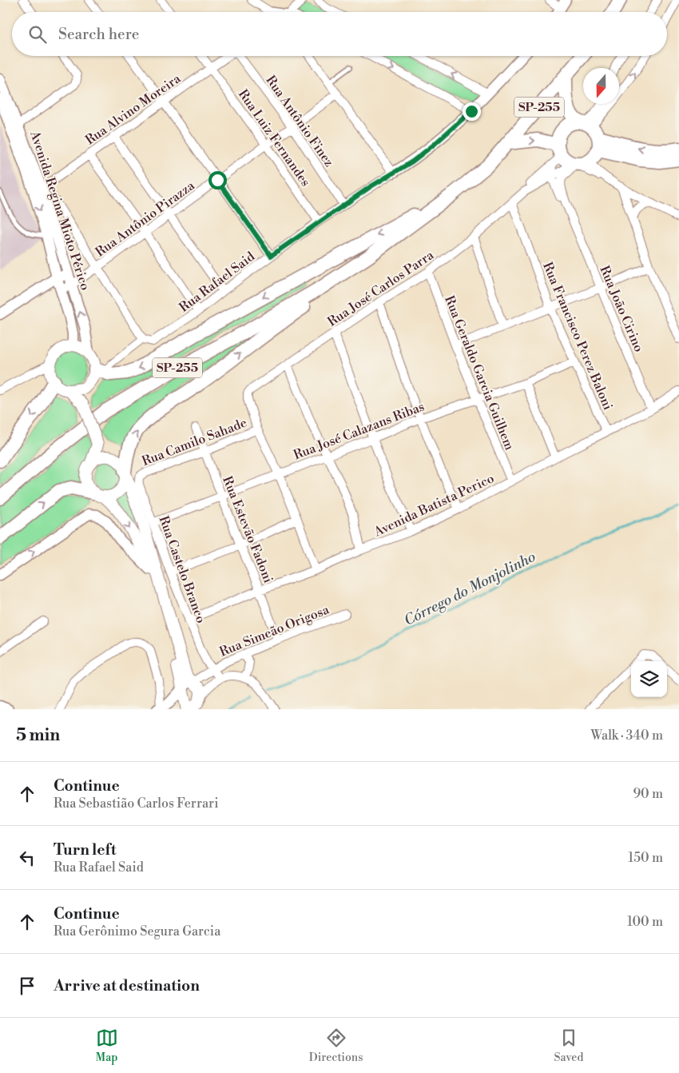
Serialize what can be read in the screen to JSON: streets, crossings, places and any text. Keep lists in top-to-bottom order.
{
  "streets": {
    "main road": ["SP-255"],
    "street": [
      "Rua Alvino Moreira",
      "Rua Antônio Finez",
      "Rua Luiz Fernandes",
      "Avenida Regina Mioto Périco",
      "Rua Antônio Pirazza",
      "Rua Rafael Said",
      "Rua José Carlos Parra",
      "Rua João Cirino",
      "Rua Francisco Perez Baloni",
      "Rua Geraldo Garcia Guilhem",
      "Rua José Calazans Ribas",
      "Rua Camilo Sahade",
      "Avenida Batista Perico",
      "Rua Estevão Fadoni",
      "Rua Castelo Branco",
      "Rua Simeão Origosa"
    ]
  },
  "crossings": [
    ["SP-255", "Avenida Regina Mioto Périco"],
    ["Rua Alvino Moreira", "Rua Luiz Fernandes"],
    ["Rua Alvino Moreira", "Avenida Regina Mioto Périco"],
    ["Rua Antônio Finez", "Rua Antônio Pirazza"],
    ["Rua Antônio Finez", "Rua Rafael Said"],
    ["Rua Luiz Fernandes", "Rua Antônio Pirazza"],
    ["Rua Luiz Fernandes", "Rua Rafael Said"],
    ["Avenida Regina Mioto Périco", "Rua Antônio Pirazza"],
    ["Rua José Carlos Parra", "Rua Francisco Perez Baloni"],
    ["Rua José Carlos Parra", "Rua Geraldo Garcia Guilhem"],
    ["Rua José Carlos Parra", "Rua Camilo Sahade"],
    ["Rua João Cirino", "Avenida Batista Perico"],
    ["Rua Francisco Perez Baloni", "Rua José Calazans Ribas"],
    ["Rua Francisco Perez Baloni", "Avenida Batista Perico"],
    ["Rua Geraldo Garcia Guilhem", "Rua José Calazans Ribas"],
    ["Rua Geraldo Garcia Guilhem", "Avenida Batista Perico"],
    ["Rua José Calazans Ribas", "Rua Estevão Fadoni"],
    ["Rua José Calazans Ribas", "Rua Castelo Branco"],
    ["Rua Camilo Sahade", "Rua Estevão Fadoni"],
    ["Rua Camilo Sahade", "Rua Castelo Branco"],
    ["Avenida Batista Perico", "Rua Estevão Fadoni"],
    ["Avenida Batista Perico", "Rua Castelo Branco"],
    ["Rua Estevão Fadoni", "Rua Simeão Origosa"],
    ["Rua Castelo Branco", "Rua Simeão Origosa"]
  ],
  "water": ["Córrego do Monjolinho"],
  "north": "bottom",
  "page": {
    "search": "Search here",
    "heading": ["5 min", "Walk · 340 m"],
    "list": [
      ["Continue", "Rua Sebastião Carlos Ferrari", "90 m"],
      ["Turn left", "Rua Rafael Said", "150 m"],
      ["Continue", "Rua Gerônimo Segura Garcia", "100 m"],
      "Arrive at destination"
    ],
    "nav": ["Map", "Directions", "Saved"]
  }
}
